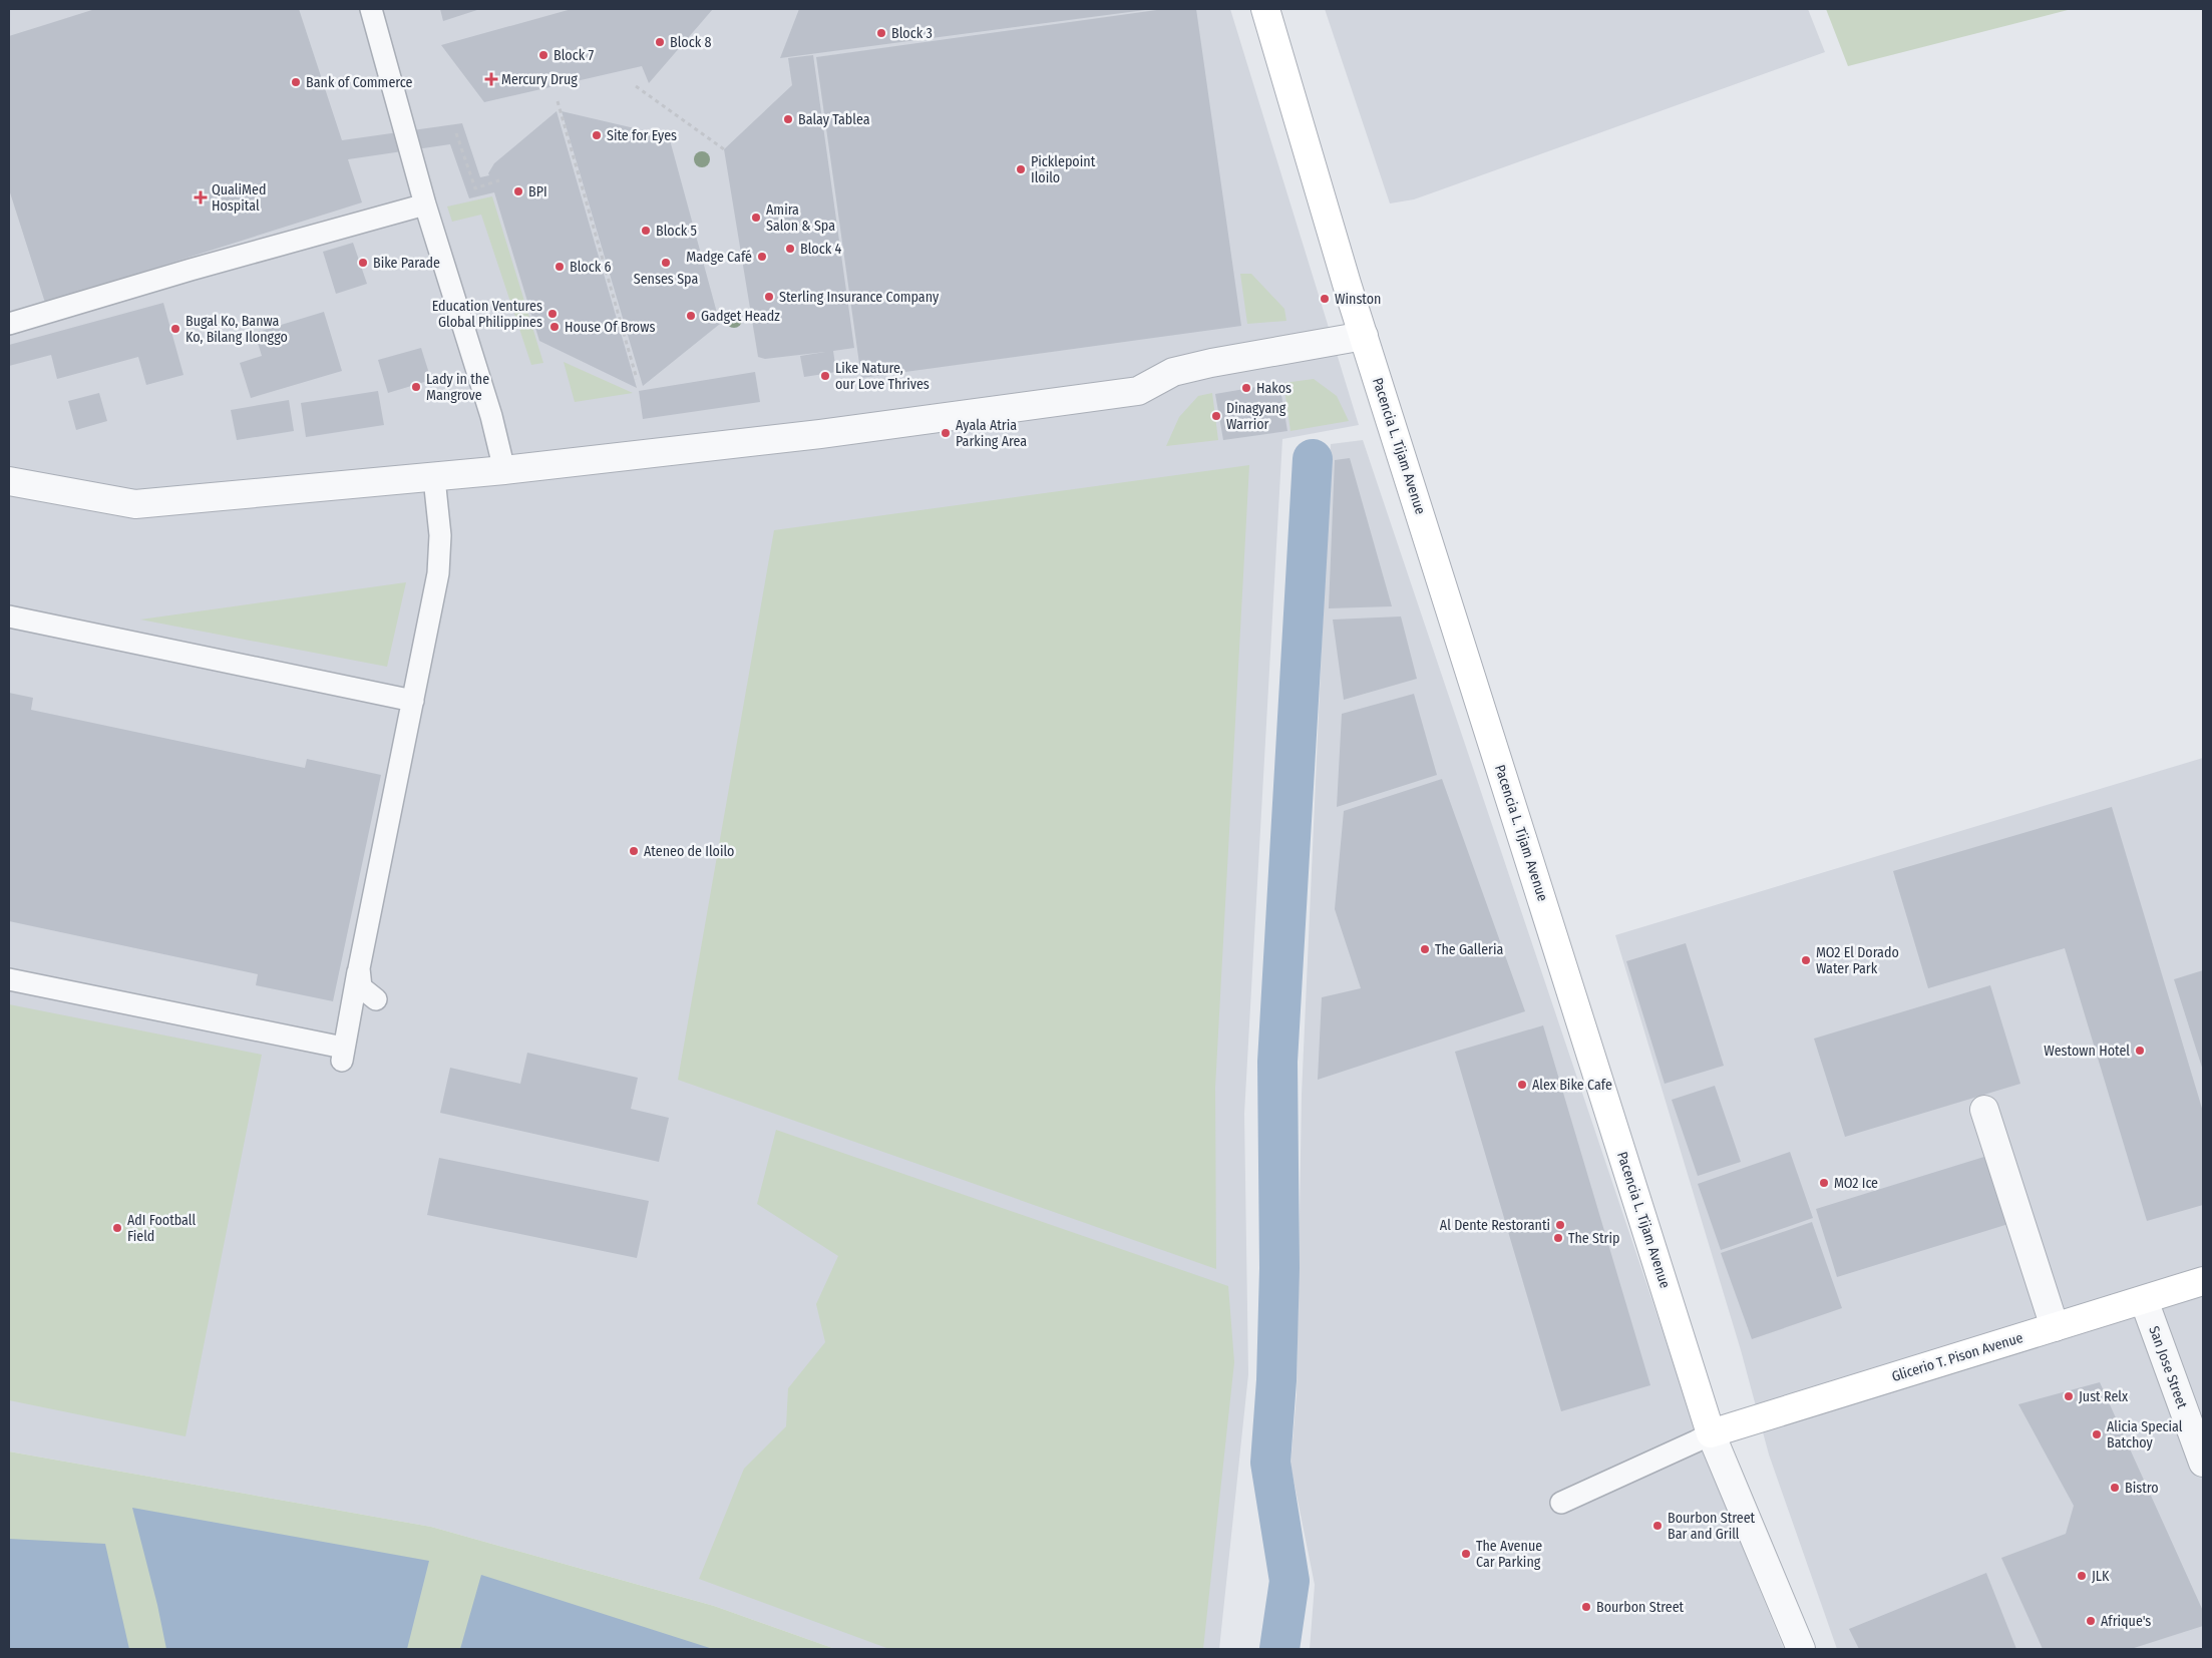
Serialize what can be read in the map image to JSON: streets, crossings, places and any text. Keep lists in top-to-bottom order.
{
  "streets": {
    "street": ["Pacencia L. Tijam Avenue", "Glicerio T. Pison Avenue", "San Jose Street"]
  },
  "crossings": [
    ["Pacencia L. Tijam Avenue", "Glicerio T. Pison Avenue"],
    ["Glicerio T. Pison Avenue", "San Jose Street"]
  ],
  "places": {
    "other": [
      "Block 3",
      "Block 8",
      "Block 7",
      "Bank of Commerce",
      "Balay Tablea",
      "Site for Eyes",
      "Picklepoint Iloilo",
      "BPI",
      "Amira Salon & Spa",
      "Block 5",
      "Block 4",
      "Madge Café",
      "Bike Parade",
      "Senses Spa",
      "Block 6",
      "Sterling Insurance Company",
      "Winston",
      "Education Ventures Global Philippines",
      "Gadget Headz",
      "House Of Brows",
      "Bugal Ko, Banwa Ko, Bilang Ilonggo",
      "Like Nature, our Love Thrives",
      "Lady in the Mangrove",
      "Hakos",
      "Dinagyang Warrior",
      "Ayala Atria Parking Area",
      "Ateneo de Iloilo",
      "The Galleria",
      "MO2 El Dorado Water Park",
      "Westown Hotel",
      "Alex Bike Cafe",
      "MO2 Ice",
      "Al Dente Restoranti",
      "AdI Football Field",
      "The Strip",
      "Just Relx",
      "Alicia Special Batchoy",
      "Bistro",
      "Bourbon Street Bar and Grill",
      "The Avenue Car Parking",
      "JLK",
      "Bourbon Street",
      "Afrique's"
    ],
    "health": ["Mercury Drug", "QualiMed Hospital"]
  }
}
